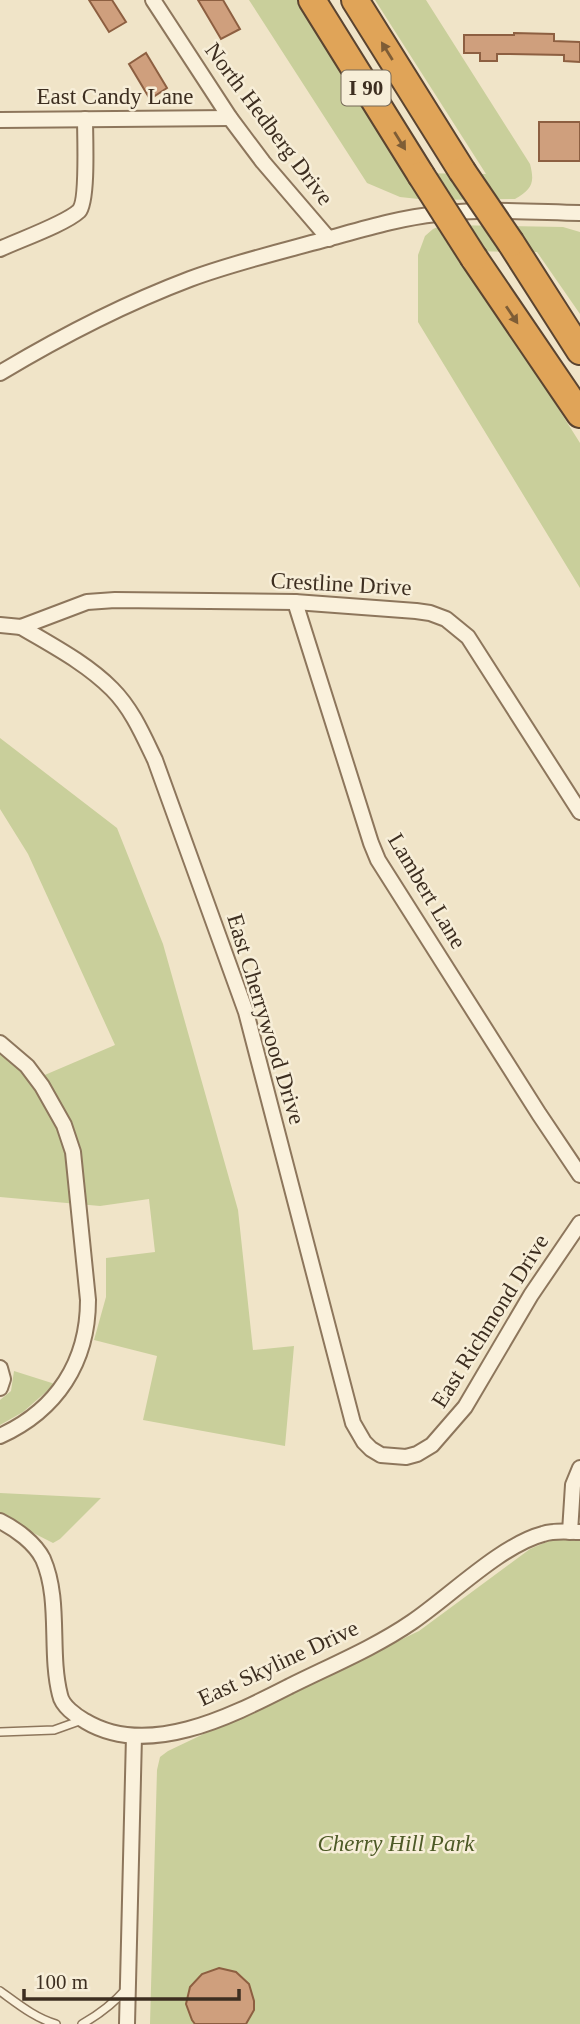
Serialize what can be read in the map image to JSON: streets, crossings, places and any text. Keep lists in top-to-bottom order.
{
  "streets": {
    "highway": ["I 90"],
    "street": [
      "East Candy Lane",
      "North Hedberg Drive",
      "Crestline Drive",
      "Lambert Lane",
      "East Cherrywood Drive",
      "East Richmond Drive",
      "East Skyline Drive"
    ]
  },
  "crossings": [
    ["East Candy Lane", "North Hedberg Drive"],
    ["Crestline Drive", "Lambert Lane"],
    ["Crestline Drive", "East Cherrywood Drive"],
    ["East Cherrywood Drive", "East Richmond Drive"]
  ],
  "parks": ["Cherry Hill Park"],
  "scale_bar": "100 m"
}
